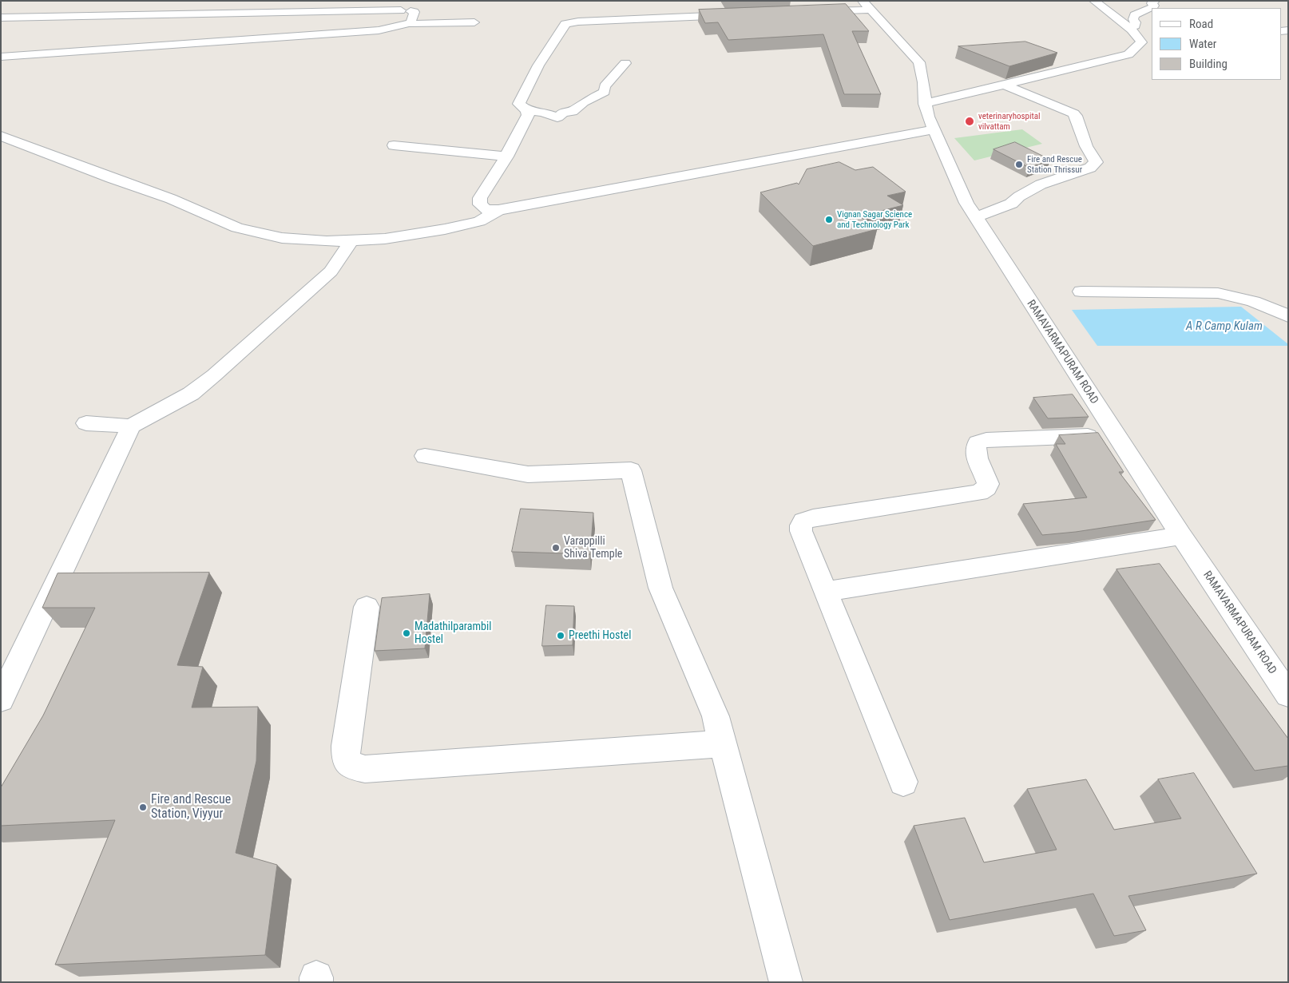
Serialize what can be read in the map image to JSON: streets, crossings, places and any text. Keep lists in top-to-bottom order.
{
  "streets": {
    "street": ["RAMAVARMAPURAM ROAD"]
  },
  "water": ["A R Camp Kulam"],
  "places": [
    "veterinaryhospital vilvattam",
    "Fire and Rescue Station Thrissur",
    "Vignan Sagar Science and Technology Park",
    "Varappilli Shiva Temple",
    "Madathilparambil Hostel",
    "Preethi Hostel",
    "Fire and Rescue Station, Viyyur"
  ],
  "legend": ["Road", "Water", "Building"]
}
